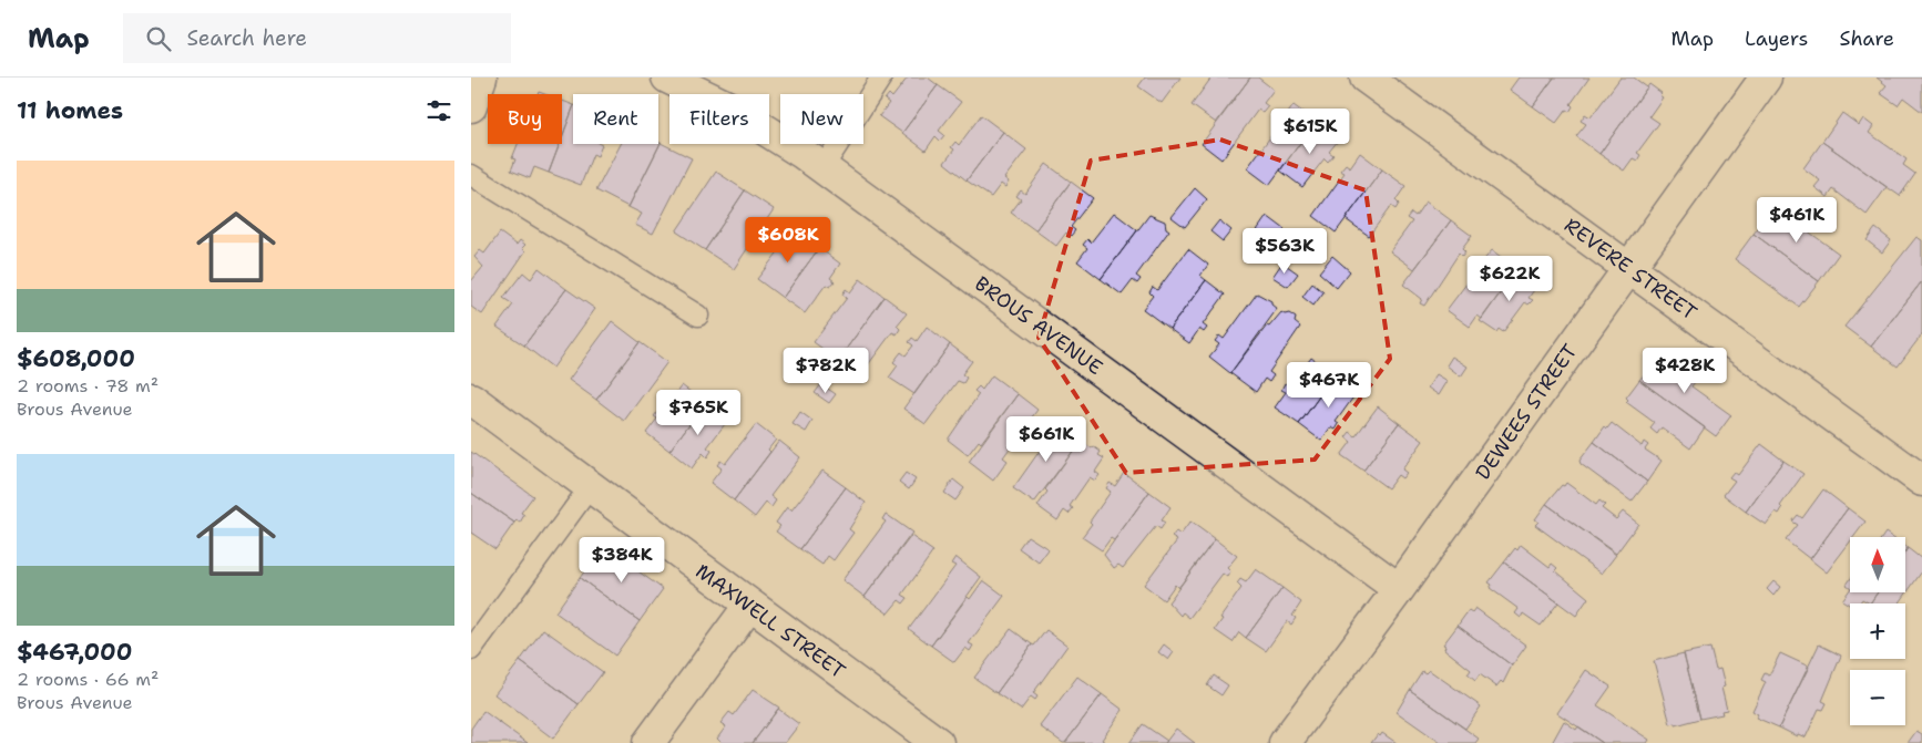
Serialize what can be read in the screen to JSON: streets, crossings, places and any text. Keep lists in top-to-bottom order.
{
  "streets": {
    "street": [
      "REVERE STREET",
      "BROUS AVENUE",
      "DEWEES STREET",
      "MAXWELL STREET"
    ]
  },
  "crossings": [
    ["REVERE STREET", "DEWEES STREET"],
    ["BROUS AVENUE", "DEWEES STREET"]
  ],
  "north": "top",
  "page": {
    "header": "Map",
    "search": "Search here",
    "nav": ["Map", "Layers", "Share"],
    "heading": "11 homes",
    "chip": [
      "Buy",
      "Rent",
      "Filters",
      "New"
    ],
    "price": [
      "$615K",
      "$461K",
      "$608K",
      "$563K",
      "$622K",
      "$782K",
      "$428K",
      "$467K",
      "$765K",
      "$661K",
      "$384K"
    ],
    "list": [
      {
        "name": "$608,000",
        "note": "2 rooms · 78 m² · Brous Avenue"
      },
      {
        "name": "$467,000",
        "note": "2 rooms · 66 m² · Brous Avenue"
      }
    ],
    "map_buttons": ["+", "−"]
  }
}
